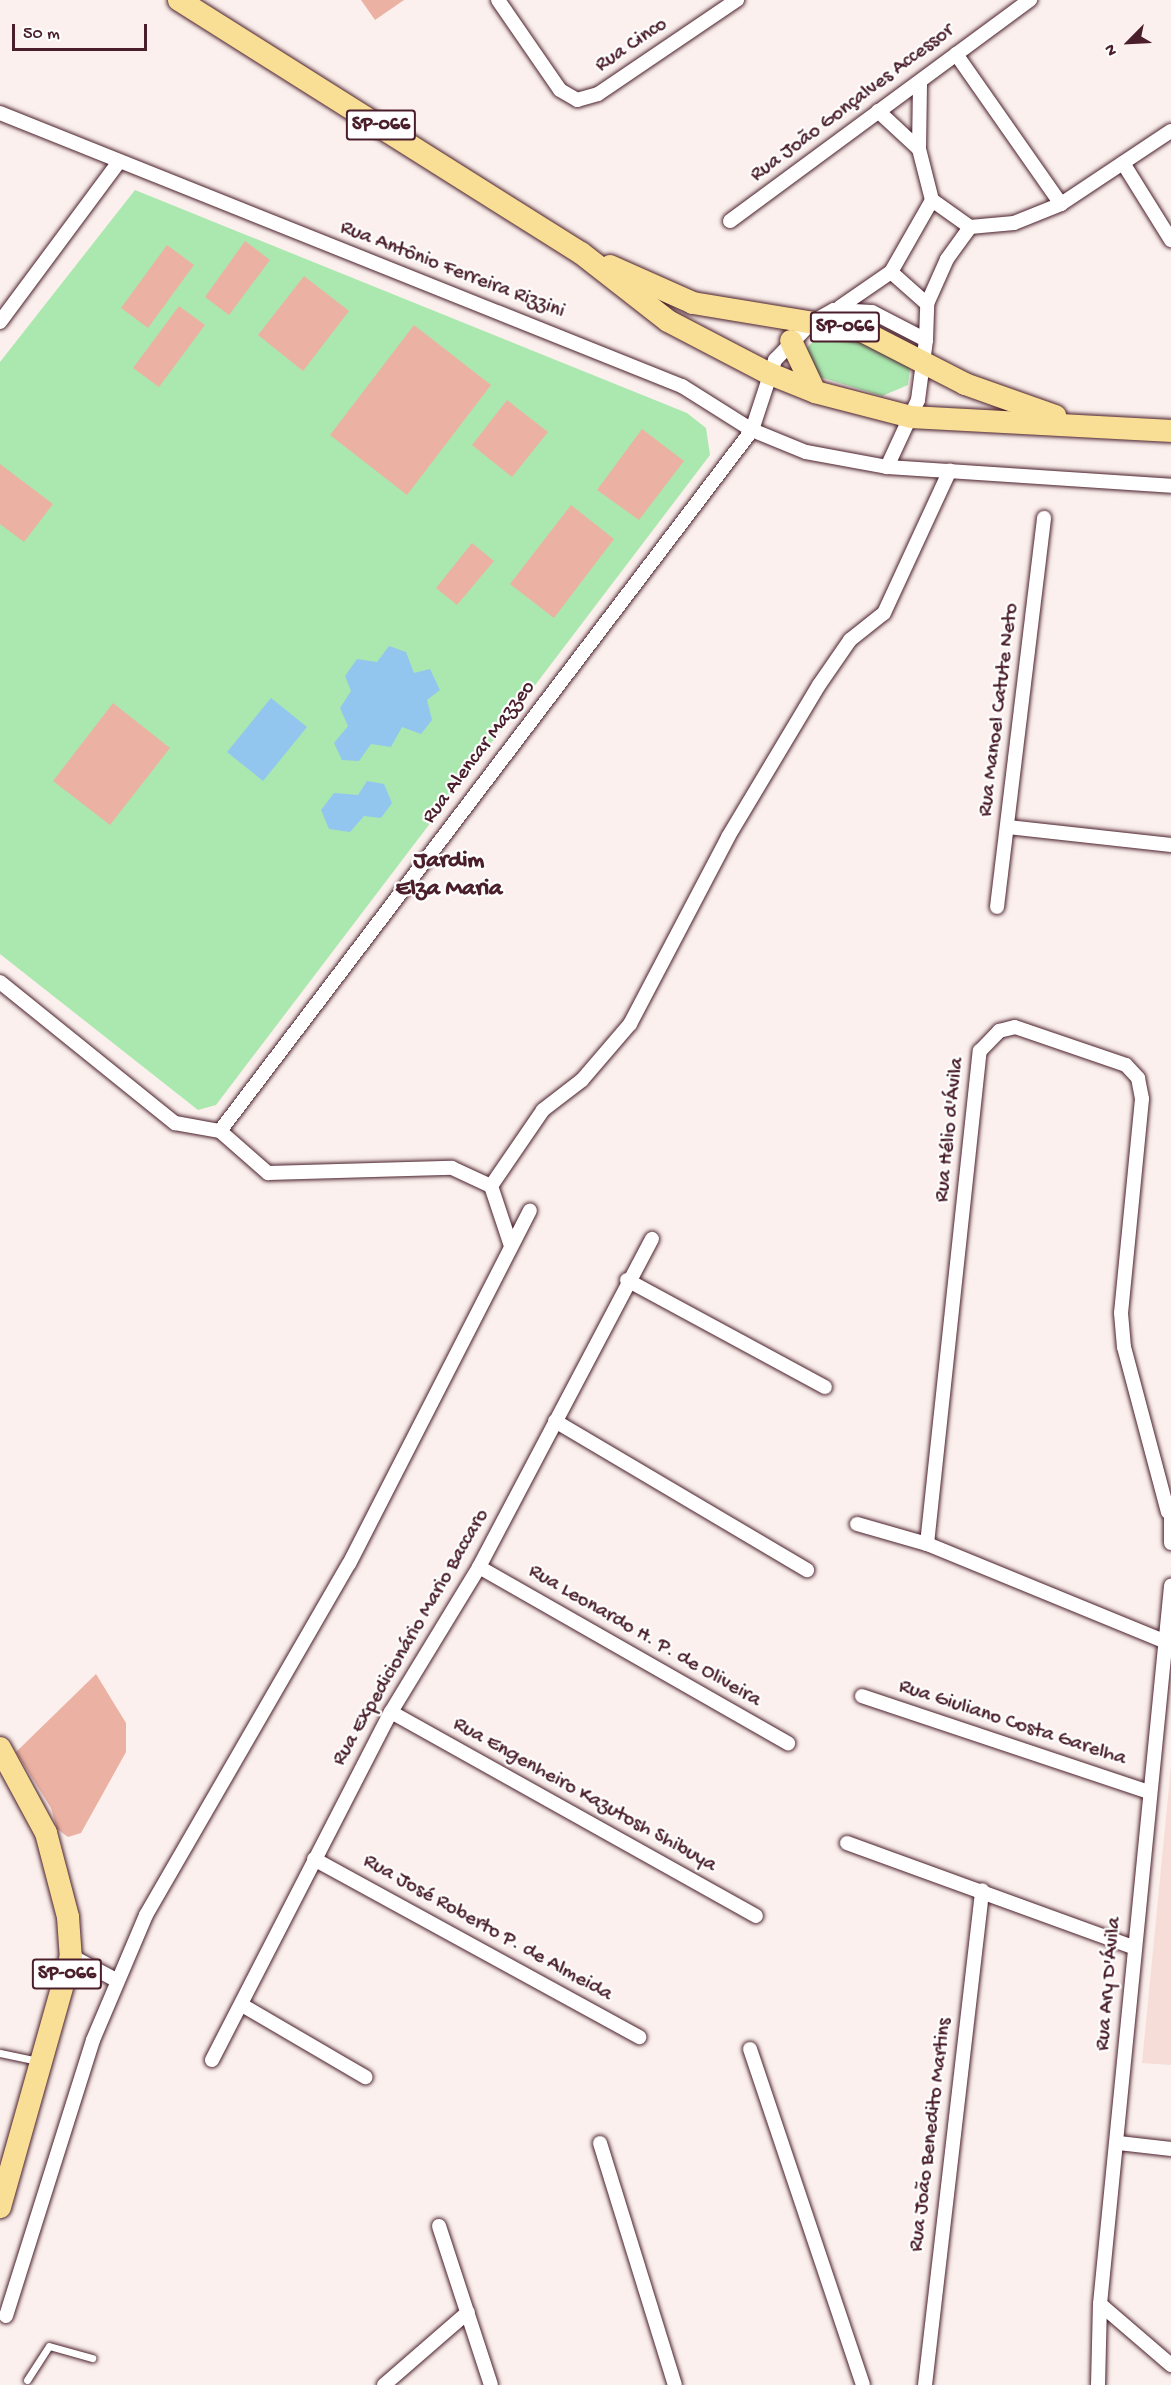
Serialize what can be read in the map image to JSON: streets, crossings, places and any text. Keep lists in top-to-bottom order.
{
  "streets": {
    "main road": ["SP-066"],
    "street": [
      "Rua Cinco",
      "Rua João Gonçalves Accessor",
      "Rua Antônio Ferreira Rizzini",
      "Rua Manoel Catute Neto",
      "Rua Alencar Mazzeo",
      "Rua Hélio d'Ávila",
      "Rua Leonardo H. P. de Oliveira",
      "Rua Expedicionário Mario Baccaro",
      "Rua Giuliano Costa Garelha",
      "Rua Engenheiro Kazutosh Shibuya",
      "Rua José Roberto P. de Almeida",
      "Rua Ary D'Ávila",
      "Rua João Benedito Martins"
    ]
  },
  "crossings": [
    ["Rua Antônio Ferreira Rizzini", "Rua Alencar Mazzeo"],
    ["Rua Leonardo H. P. de Oliveira", "Rua Expedicionário Mario Baccaro"],
    ["Rua Expedicionário Mario Baccaro", "Rua Engenheiro Kazutosh Shibuya"],
    ["Rua Expedicionário Mario Baccaro", "Rua José Roberto P. de Almeida"],
    ["Rua Giuliano Costa Garelha", "Rua Ary D'Ávila"]
  ],
  "districts": ["Jardim Elza Maria"],
  "scale_bar": "50 m",
  "north": "bottom left"
}
